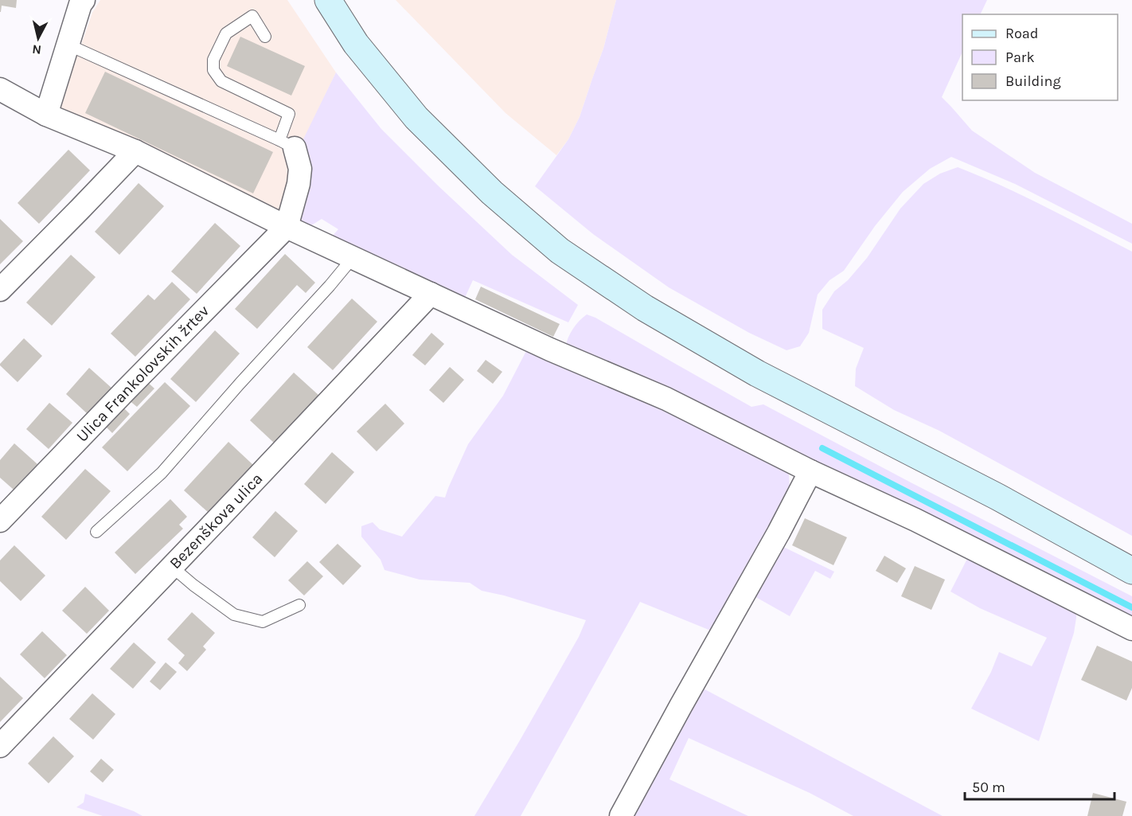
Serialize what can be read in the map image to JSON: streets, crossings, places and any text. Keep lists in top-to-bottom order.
{
  "streets": {
    "street": ["Ulica Frankolovskih žrtev", "Bezenškova ulica"]
  },
  "legend": ["Road", "Park", "Building"],
  "scale_bar": "50 m",
  "north": "bottom"
}
